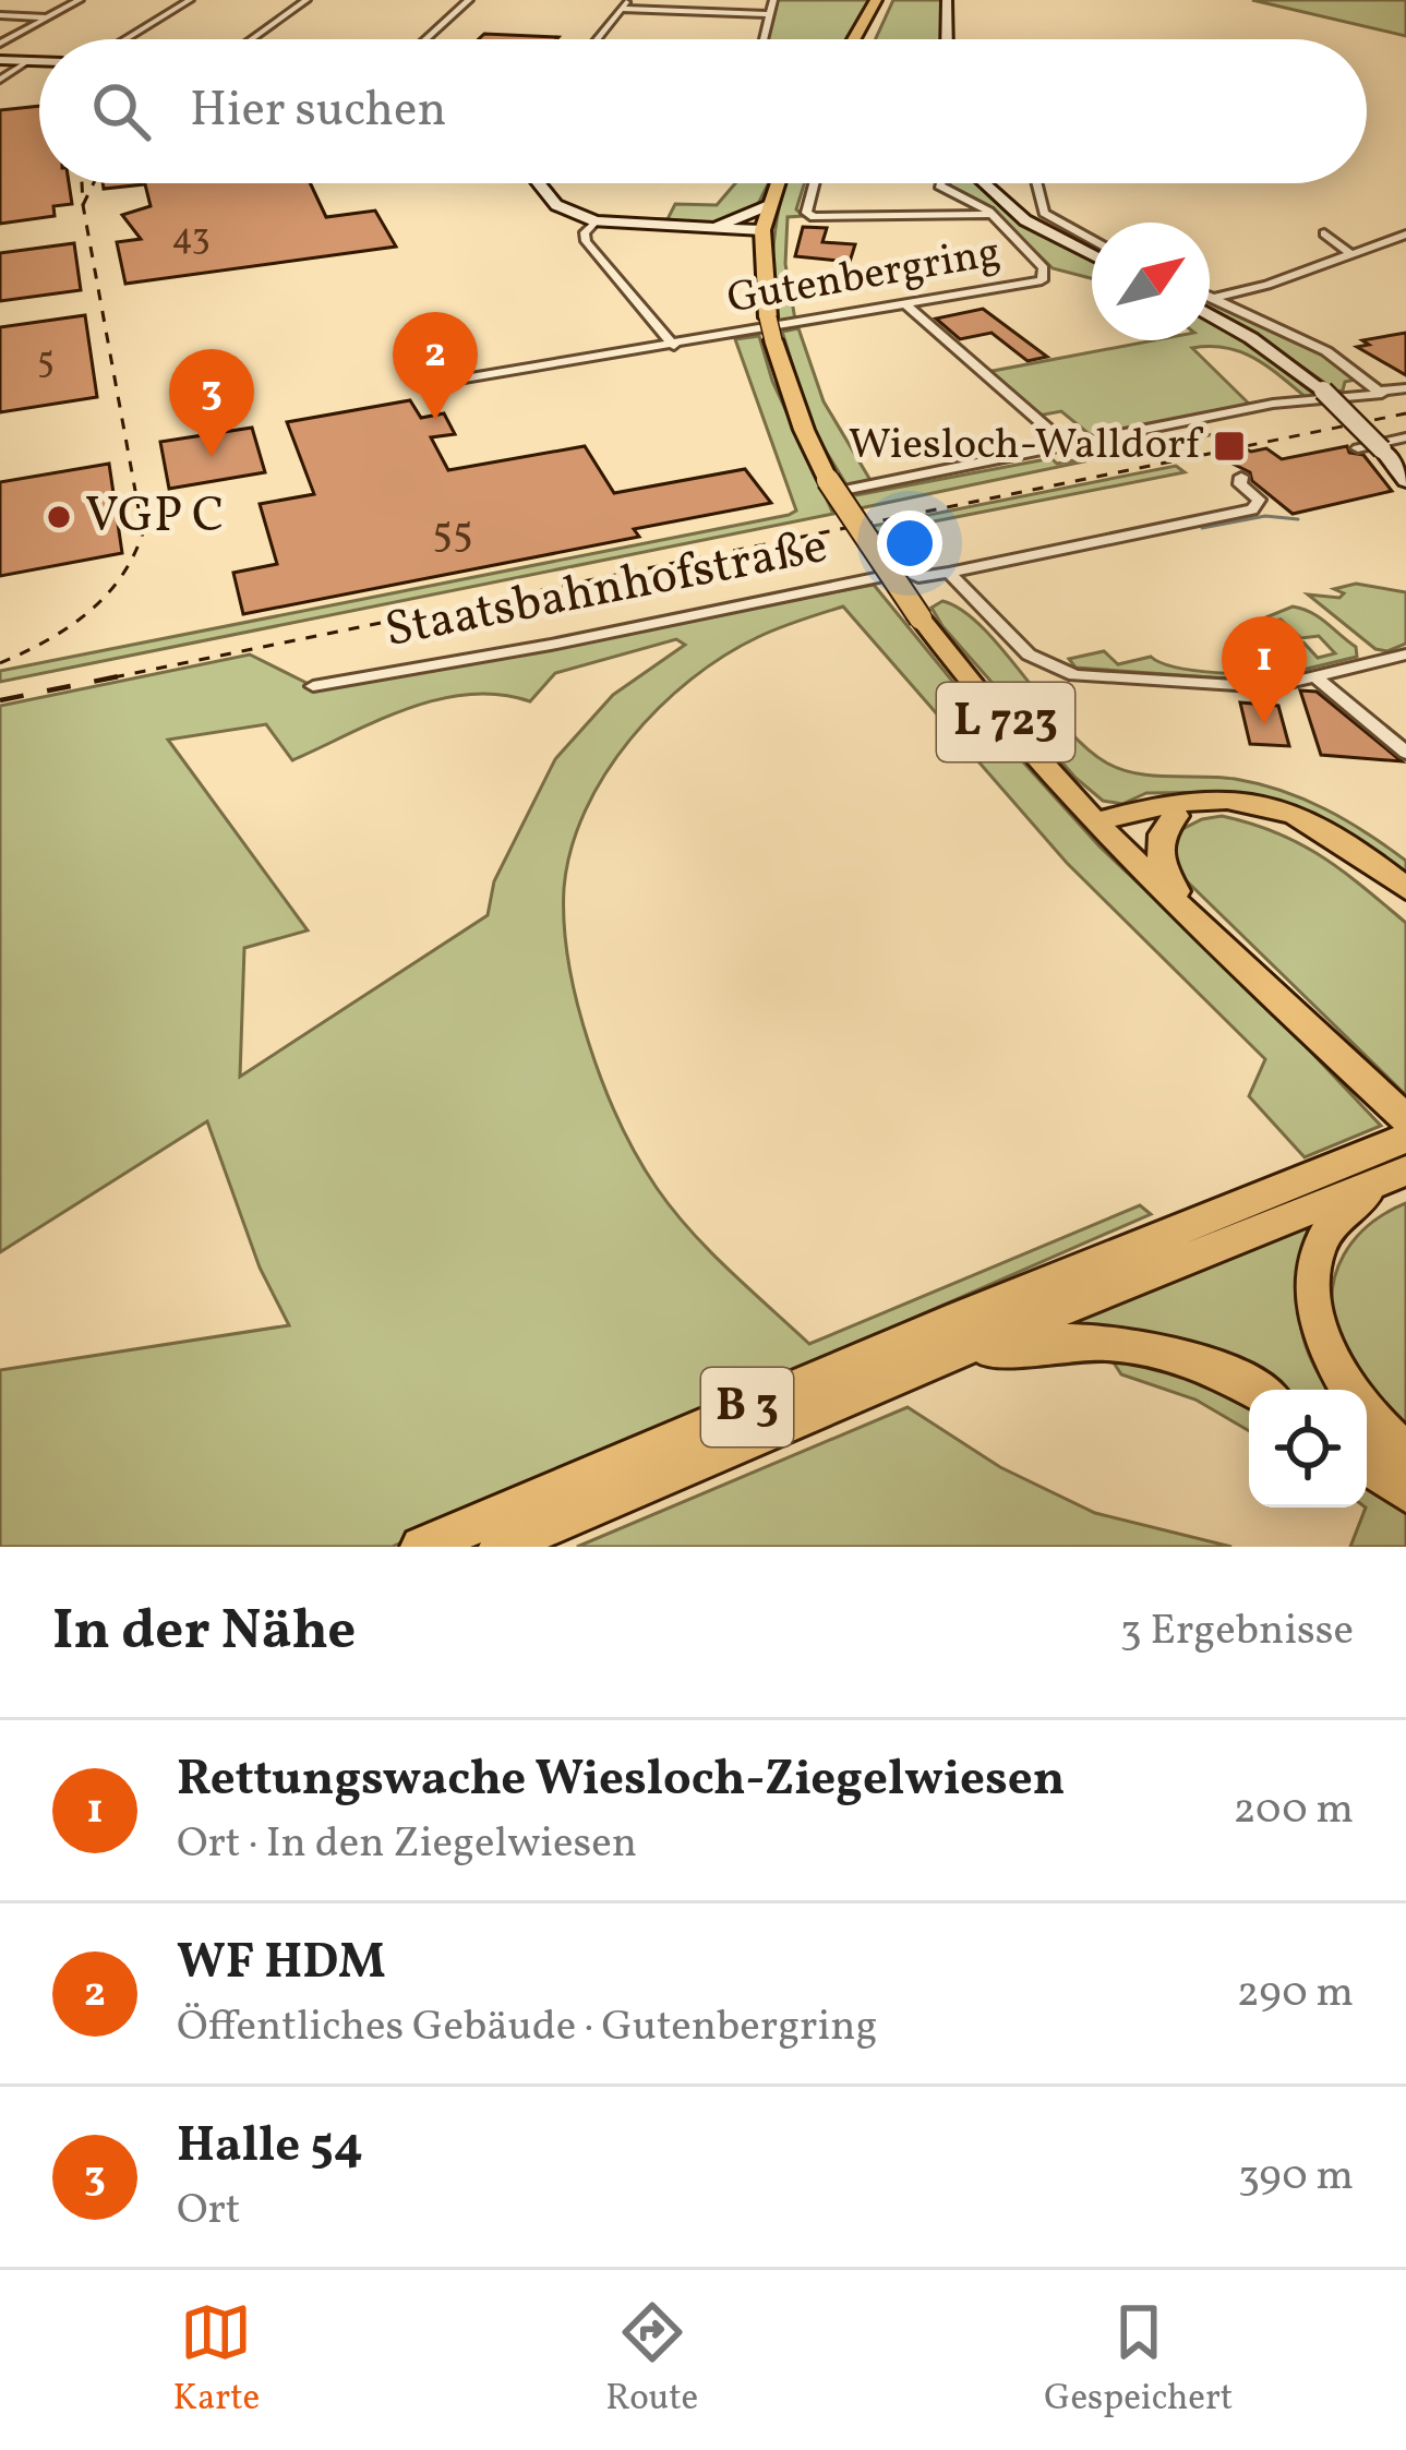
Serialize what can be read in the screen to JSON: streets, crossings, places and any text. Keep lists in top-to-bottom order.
{
  "streets": {
    "main road": ["L 723", "B 3"],
    "street": ["Gutenbergring", "Staatsbahnhofstraße"]
  },
  "places": {
    "transit": ["Wiesloch-Walldorf"],
    "other": ["VGP C"]
  },
  "house_numbers": ["43", "5", "55"],
  "north": "top right",
  "page": {
    "search": "Hier suchen",
    "pins": ["2", "3", "1"],
    "heading": ["In der Nähe", "3 Ergebnisse"],
    "list": [
      {
        "mark": "1",
        "name": "Rettungswache Wiesloch-Ziegelwiesen",
        "note": "Ort · In den Ziegelwiesen",
        "value": "200 m"
      },
      {
        "mark": "2",
        "name": "WF HDM",
        "note": "Öffentliches Gebäude · Gutenbergring",
        "value": "290 m"
      },
      {
        "mark": "3",
        "name": "Halle 54",
        "note": "Ort",
        "value": "390 m"
      }
    ],
    "nav": ["Karte", "Route", "Gespeichert"]
  }
}
